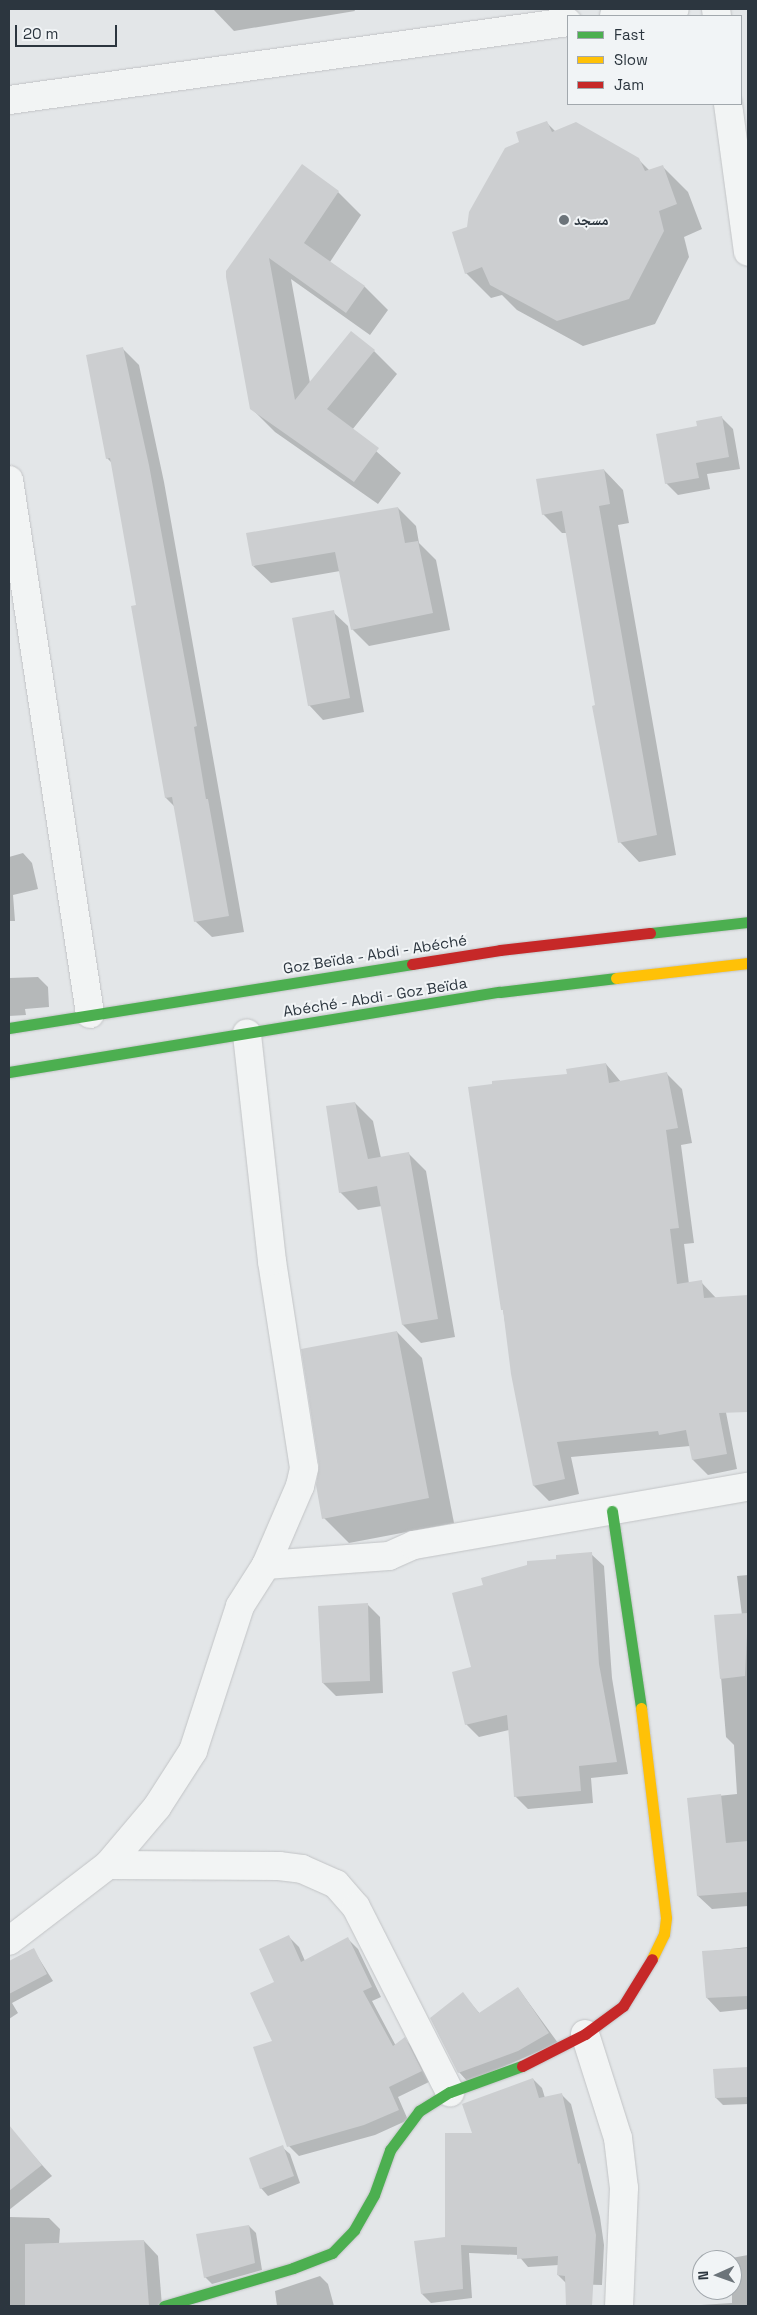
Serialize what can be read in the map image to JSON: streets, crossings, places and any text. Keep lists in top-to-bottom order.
{
  "streets": {
    "main road": ["Goz Beïda - Abdi - Abéché", "Abéché - Abdi - Goz Beïda"]
  },
  "places": ["مسجد"],
  "legend": ["Fast", "Slow", "Jam"],
  "scale_bar": "20 m",
  "north": "left"
}
